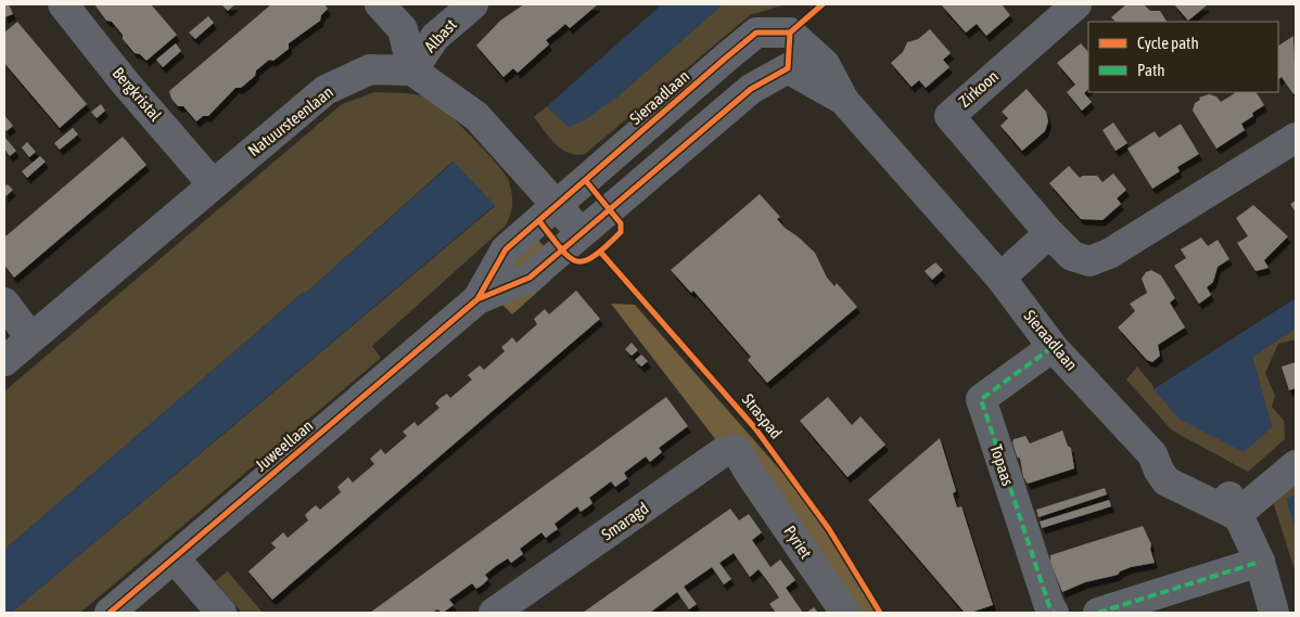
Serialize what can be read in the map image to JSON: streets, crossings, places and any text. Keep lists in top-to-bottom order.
{
  "streets": {
    "street": [
      "Albast",
      "Zirkoon",
      "Bergkristal",
      "Sieraadlaan",
      "Natuursteenlaan",
      "Juweellaan",
      "Topaas",
      "Smaragd",
      "Pyriet"
    ],
    "cycle path": ["Straspad"]
  },
  "crossings": [
    ["Albast", "Natuursteenlaan"],
    ["Bergkristal", "Natuursteenlaan"],
    ["Sieraadlaan", "Juweellaan"],
    ["Sieraadlaan", "Topaas"],
    ["Smaragd", "Pyriet"]
  ],
  "legend": ["Cycle path", "Path"]
}
